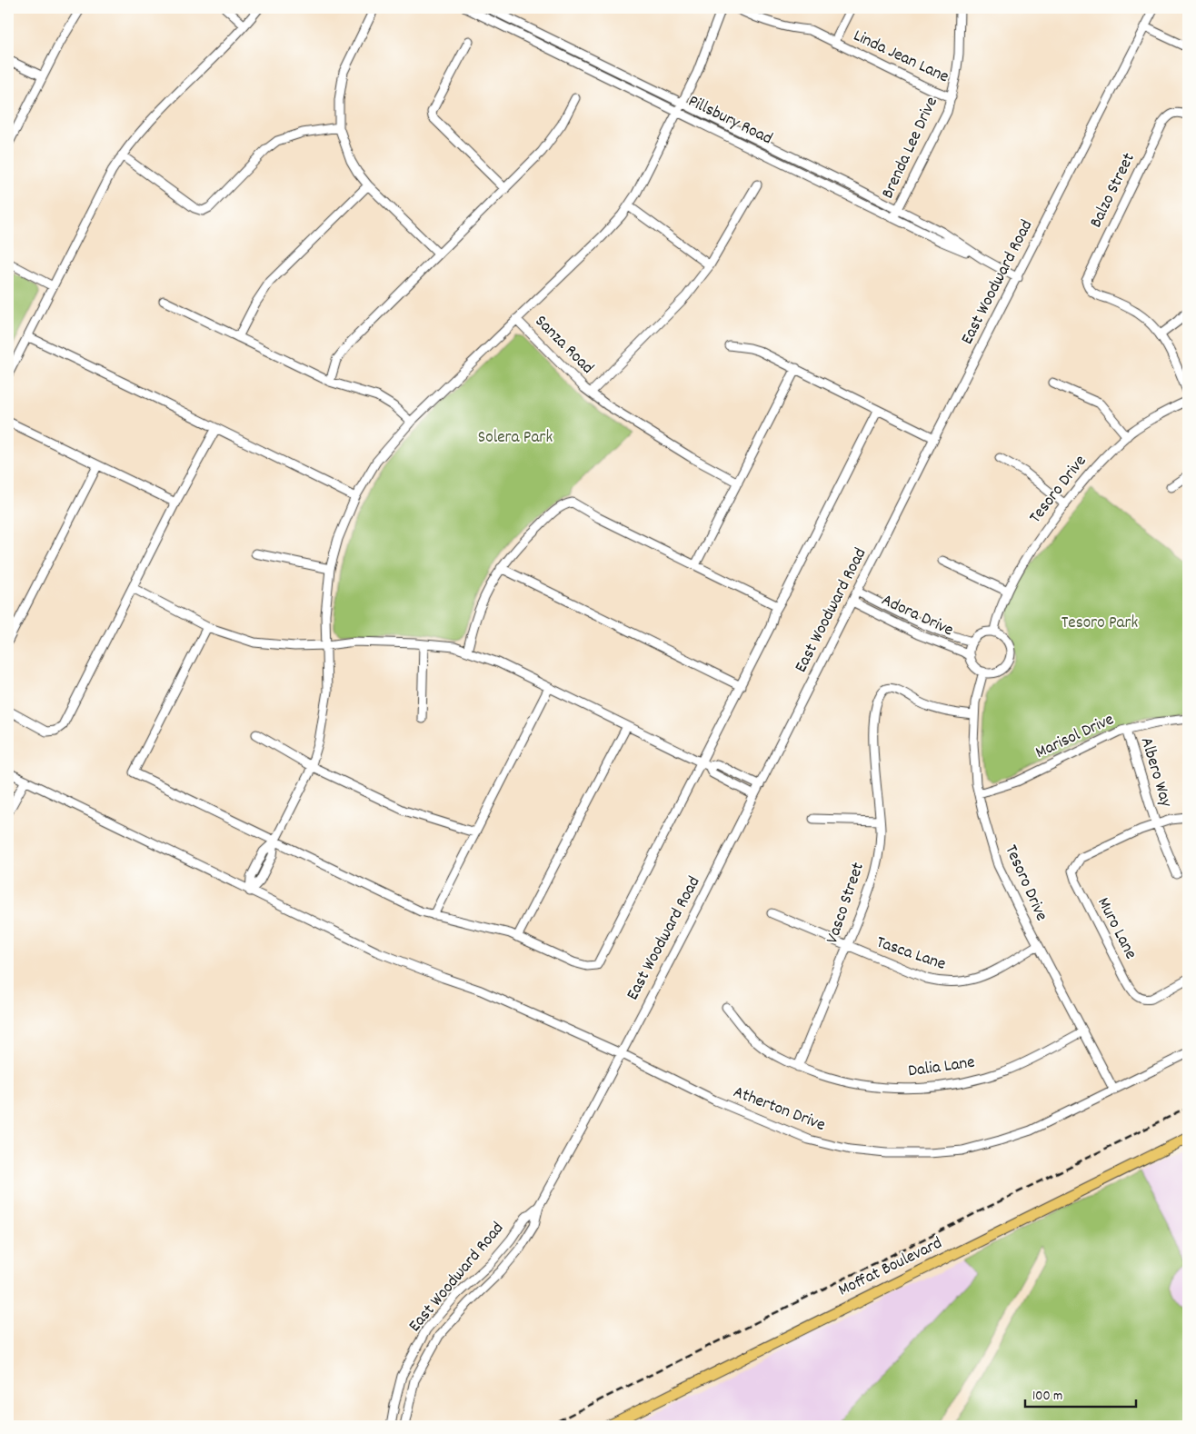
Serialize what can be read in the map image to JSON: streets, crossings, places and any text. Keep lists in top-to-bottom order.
{
  "streets": {
    "main road": ["Moffat Boulevard"],
    "street": [
      "Linda Jean Lane",
      "Pillsbury Road",
      "Brenda Lee Drive",
      "Balzo Street",
      "East Woodward Road",
      "Sanza Road",
      "Tesoro Drive",
      "Adora Drive",
      "Marisol Drive",
      "Albero Way",
      "Vasco Street",
      "Muro Lane",
      "Tasca Lane",
      "Dalia Lane",
      "Atherton Drive"
    ]
  },
  "crossings": [
    ["Linda Jean Lane", "Brenda Lee Drive"],
    ["Pillsbury Road", "Brenda Lee Drive"],
    ["Pillsbury Road", "East Woodward Road"],
    ["East Woodward Road", "Adora Drive"],
    ["East Woodward Road", "Atherton Drive"],
    ["Tesoro Drive", "Adora Drive"],
    ["Tesoro Drive", "Marisol Drive"],
    ["Tesoro Drive", "Vasco Street"],
    ["Tesoro Drive", "Tasca Lane"],
    ["Tesoro Drive", "Dalia Lane"],
    ["Tesoro Drive", "Atherton Drive"],
    ["Marisol Drive", "Albero Way"],
    ["Albero Way", "Muro Lane"],
    ["Vasco Street", "Tasca Lane"],
    ["Vasco Street", "Dalia Lane"]
  ],
  "parks": ["Solera Park", "Tesoro Park"],
  "scale_bar": "100 m"
}
